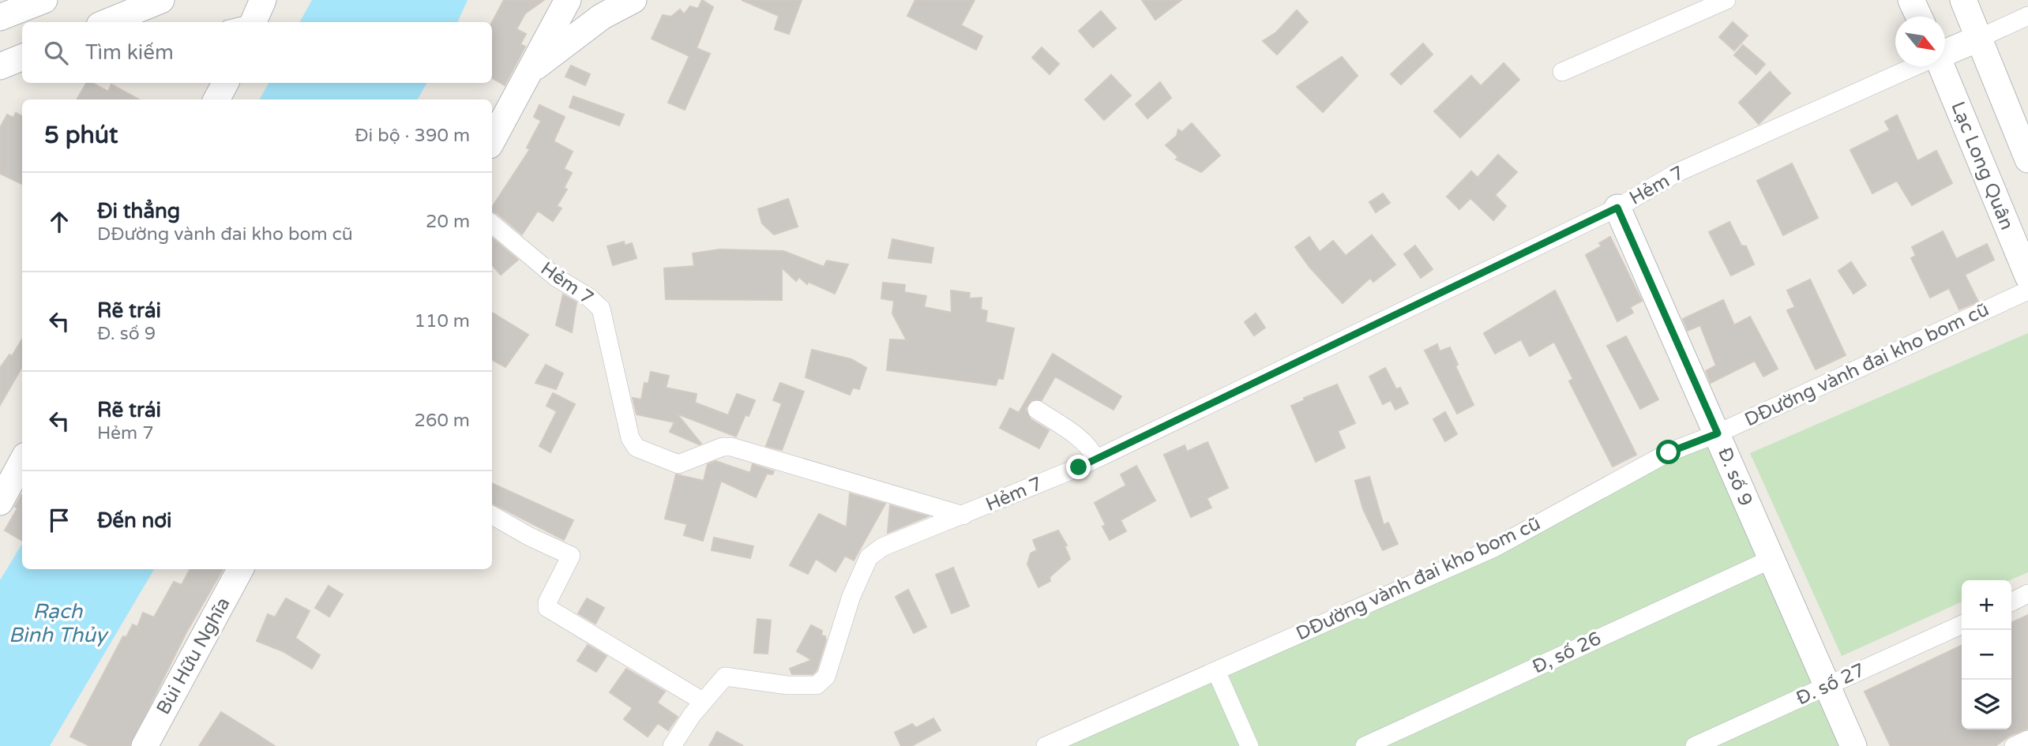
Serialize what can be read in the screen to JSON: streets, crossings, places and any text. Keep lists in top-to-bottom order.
{
  "streets": {
    "main road": ["Lạc Long Quân", "Đ. số 9", "Bùi Hữu Nghĩa"],
    "street": [
      "Hẻm 7",
      "DĐường vành đai kho bom cũ",
      "Đ, số 26",
      "Đ. số 27"
    ]
  },
  "crossings": [
    ["Hẻm 7", "Đ. số 9"],
    ["DĐường vành đai kho bom cũ", "Đ. số 9"],
    ["Đ. số 9", "Đ, số 26"],
    ["Đ. số 9", "Đ. số 27"]
  ],
  "water": ["Rạch Bình Thủy"],
  "north": "bottom right",
  "page": {
    "search": "Tìm kiếm",
    "heading": ["5 phút", "Đi bộ · 390 m"],
    "list": [
      ["Đi thẳng", "DĐường vành đai kho bom cũ", "20 m"],
      ["Rẽ trái", "Đ. số 9", "110 m"],
      ["Rẽ trái", "Hẻm 7", "260 m"],
      "Đến nơi"
    ],
    "map_buttons": ["+", "−"]
  }
}
